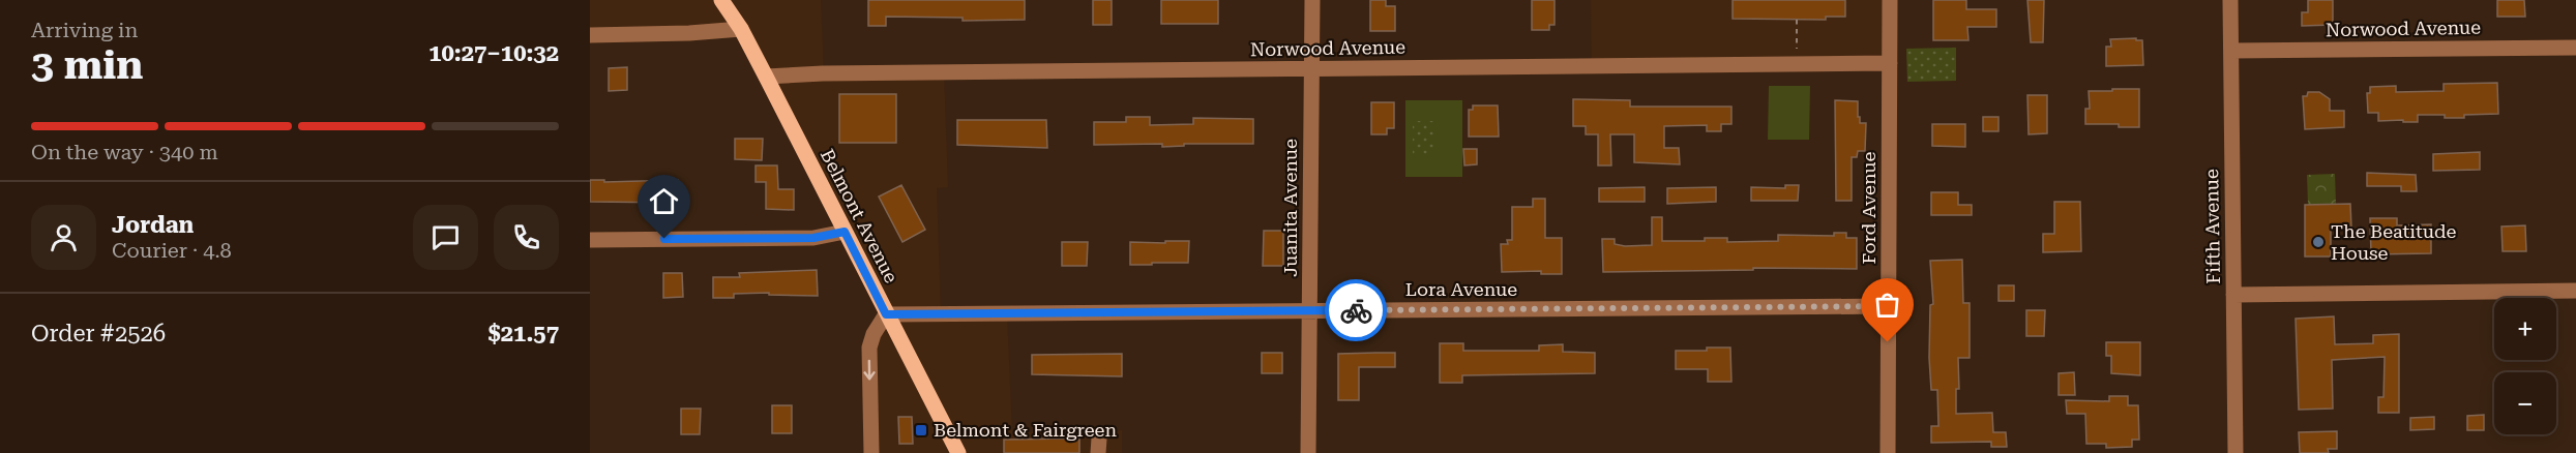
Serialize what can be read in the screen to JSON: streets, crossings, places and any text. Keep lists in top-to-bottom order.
{
  "streets": {
    "main road": ["Belmont Avenue"],
    "street": [
      "Norwood Avenue",
      "Juanita Avenue",
      "Ford Avenue",
      "Fifth Avenue",
      "Lora Avenue"
    ]
  },
  "crossings": [
    ["Norwood Avenue", "Juanita Avenue"],
    ["Norwood Avenue", "Ford Avenue"],
    ["Norwood Avenue", "Belmont Avenue"],
    ["Norwood Avenue", "Fifth Avenue"],
    ["Juanita Avenue", "Lora Avenue"],
    ["Ford Avenue", "Lora Avenue"],
    ["Belmont Avenue", "Lora Avenue"]
  ],
  "places": {
    "other": ["The Beatitude House"],
    "transit": ["Belmont & Fairgreen"]
  },
  "page": {
    "heading": ["3 min", "Arriving in", "10:27–10:32"],
    "panel": [
      "Jordan",
      "Courier · 4.8",
      "Order #2526",
      "$21.57"
    ],
    "bar": "On the way · 340 m",
    "map_buttons": ["+", "−"]
  }
}
